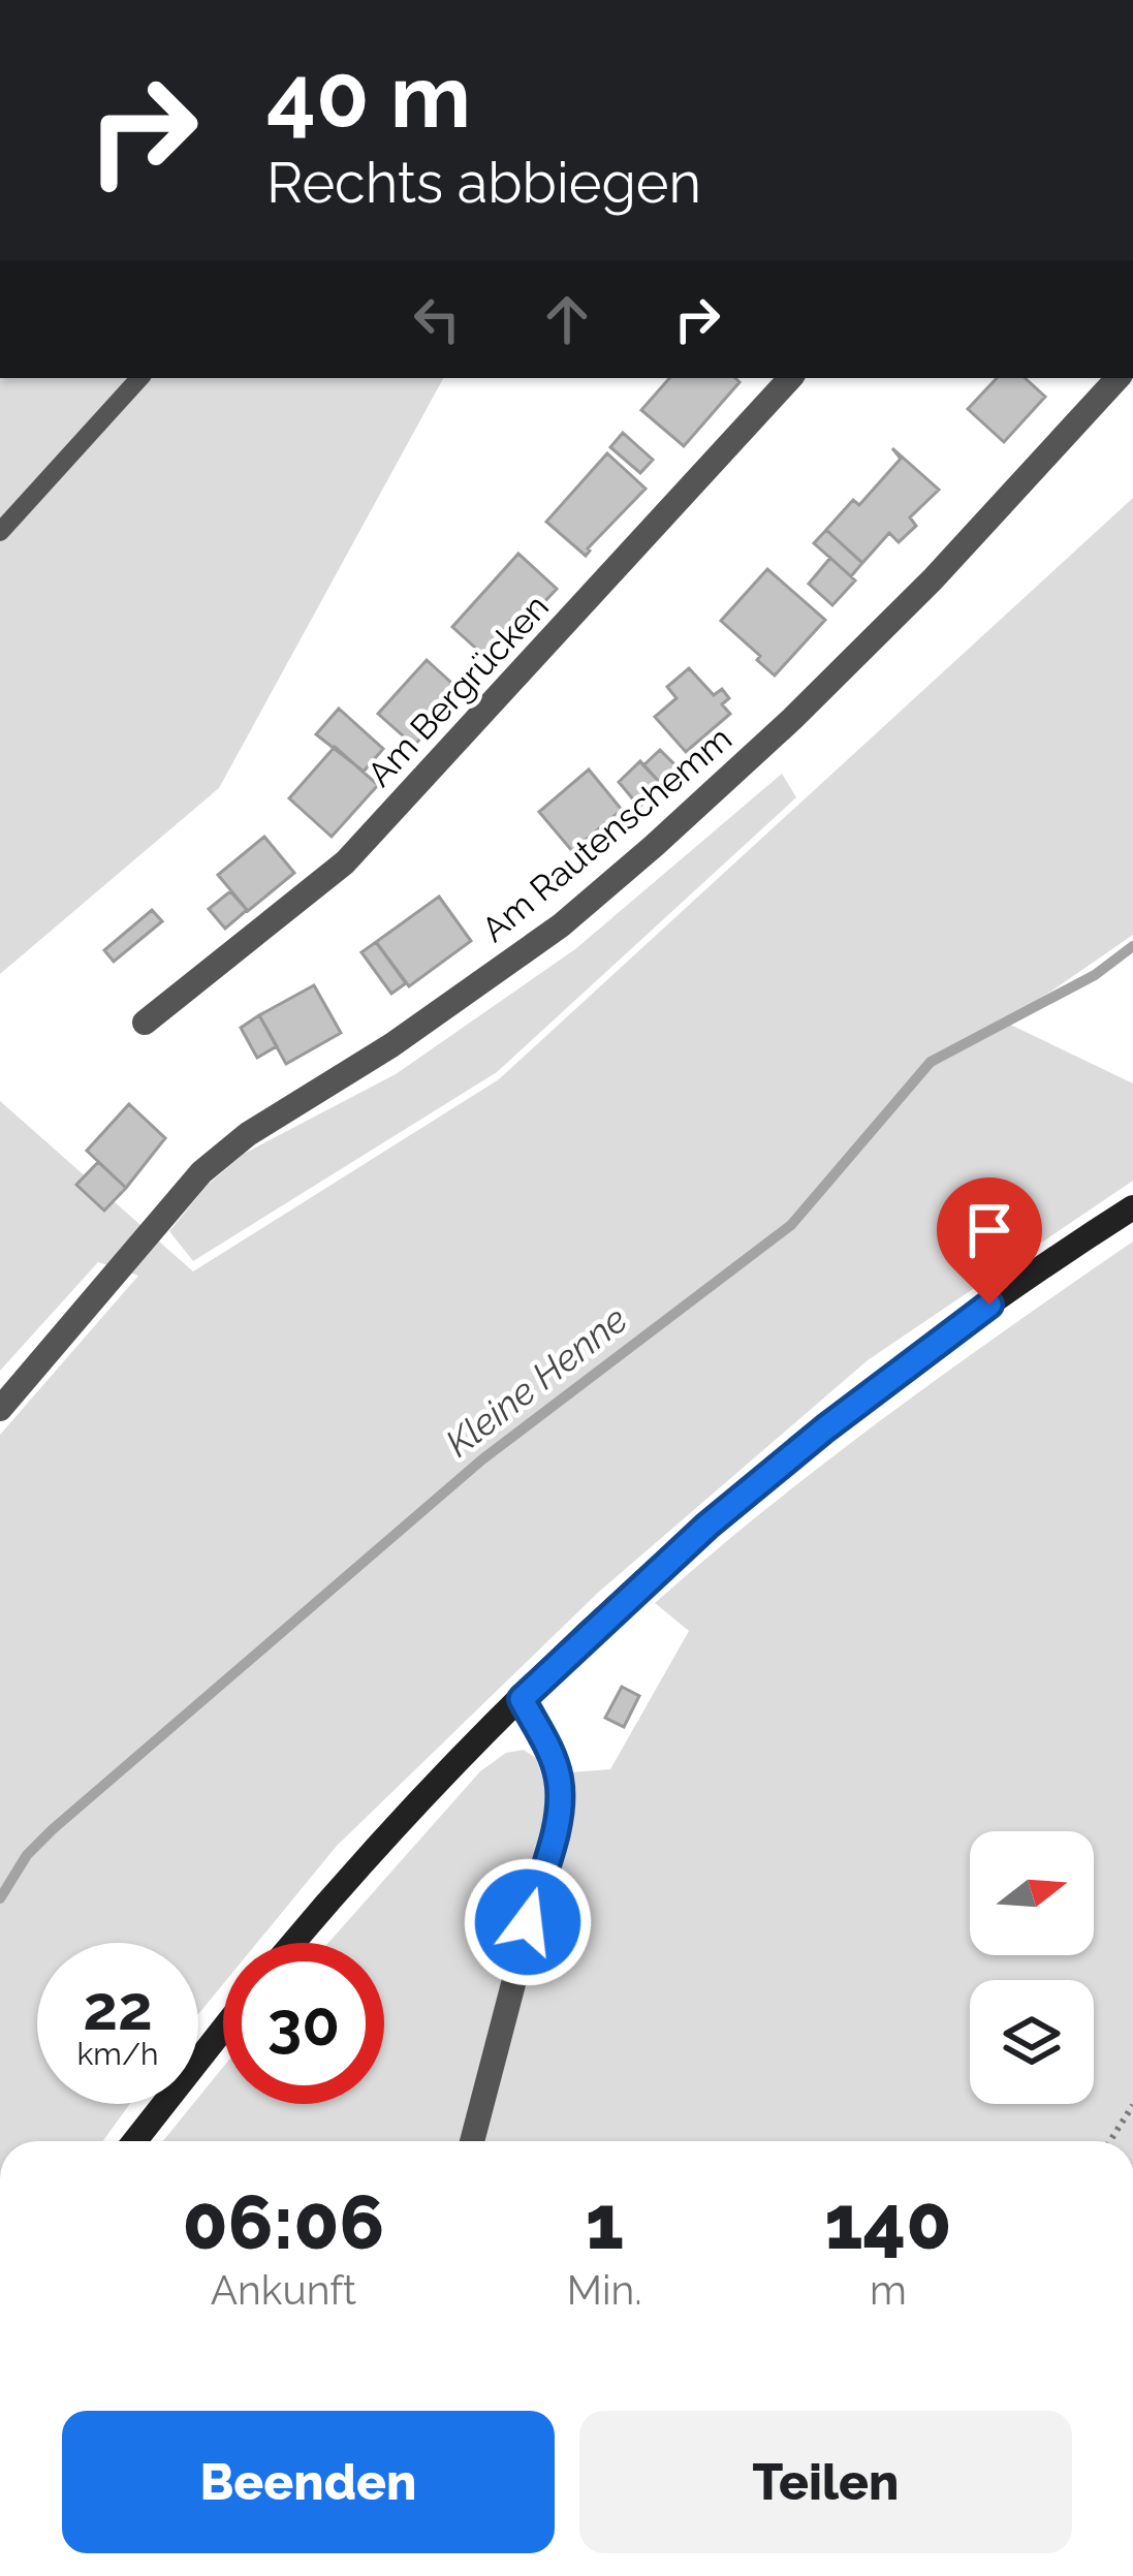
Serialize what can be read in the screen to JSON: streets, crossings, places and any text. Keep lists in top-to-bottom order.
{
  "streets": {
    "street": ["Am Bergrücken", "Am Rautenschemm"]
  },
  "water": ["Kleine Henne"],
  "north": "right",
  "page": {
    "turn": ["40 m", "Rechts abbiegen"],
    "speed": "22 km/h",
    "limit": "30",
    "eta": [
      "06:06",
      "Ankunft",
      "1",
      "Min.",
      "140",
      "m"
    ],
    "buttons": ["Beenden", "Teilen"]
  }
}
